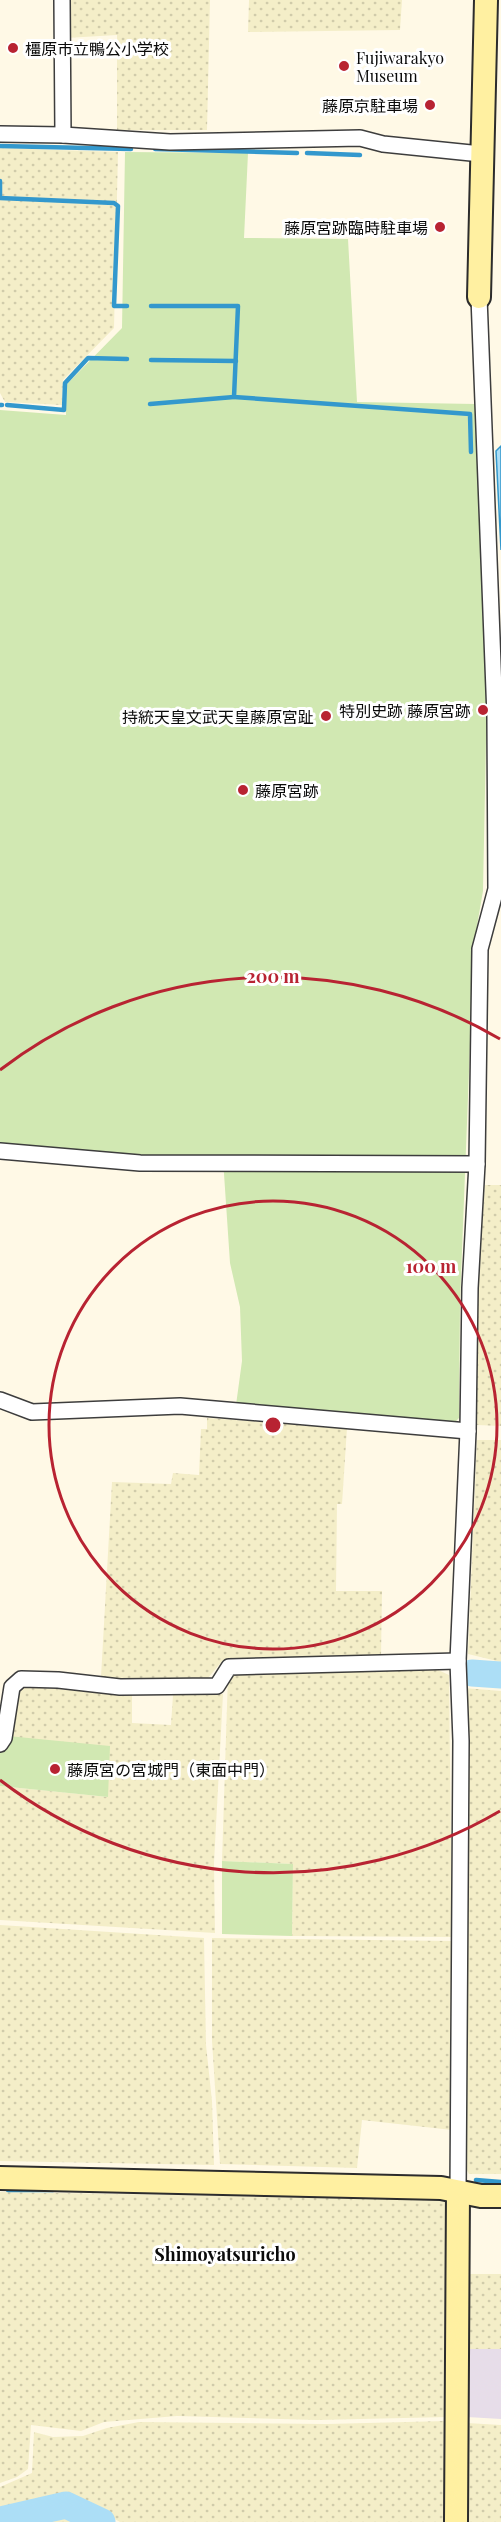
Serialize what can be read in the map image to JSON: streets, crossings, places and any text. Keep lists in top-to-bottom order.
{
  "districts": ["Shimoyatsuricho"],
  "places": [
    "橿原市立鴨公小学校",
    "Fujiwarakyo Museum",
    "藤原京駐車場",
    "藤原宮跡臨時駐車場",
    "特別史跡 藤原宮跡",
    "持統天皇文武天皇藤原宮趾",
    "藤原宮跡",
    "藤原宮の宮城門（東面中門）"
  ],
  "rings": ["200 m", "100 m"]
}
